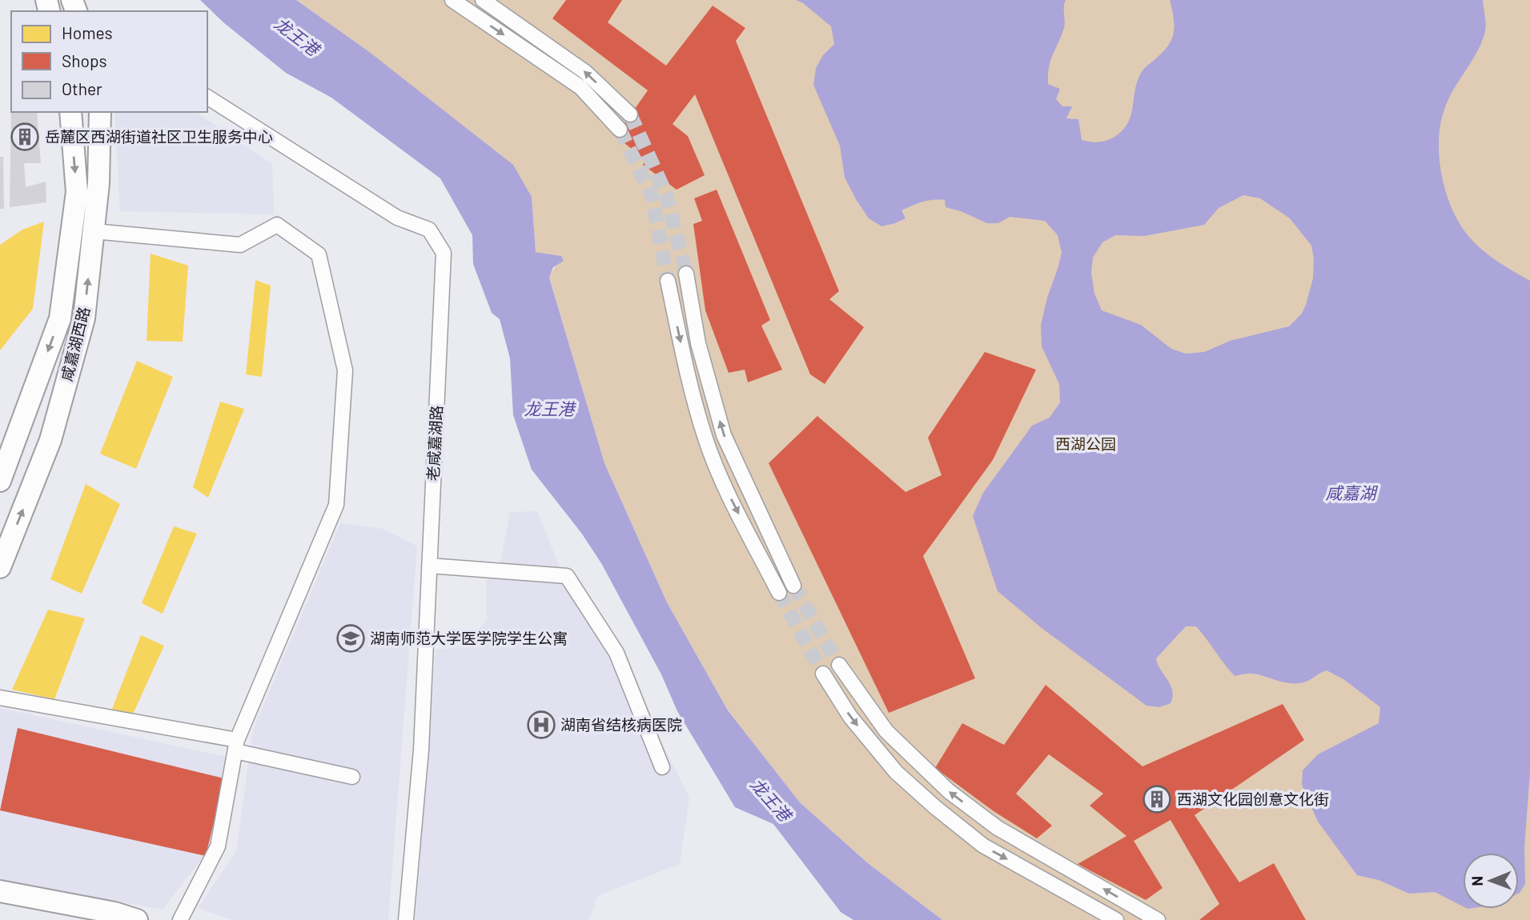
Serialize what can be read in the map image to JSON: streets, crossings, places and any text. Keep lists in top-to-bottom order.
{
  "streets": {
    "main road": ["咸嘉湖西路"],
    "street": ["老咸嘉湖路"]
  },
  "water": ["龙王港", "咸嘉湖"],
  "parks": ["西湖公园"],
  "places": {
    "building": ["岳麓区西湖街道社区卫生服务中心", "西湖文化园创意文化街"],
    "school or university": ["湖南师范大学医学院学生公寓"],
    "hospital": ["湖南省结核病医院"]
  },
  "legend": ["Homes", "Shops", "Other"],
  "north": "left"
}
